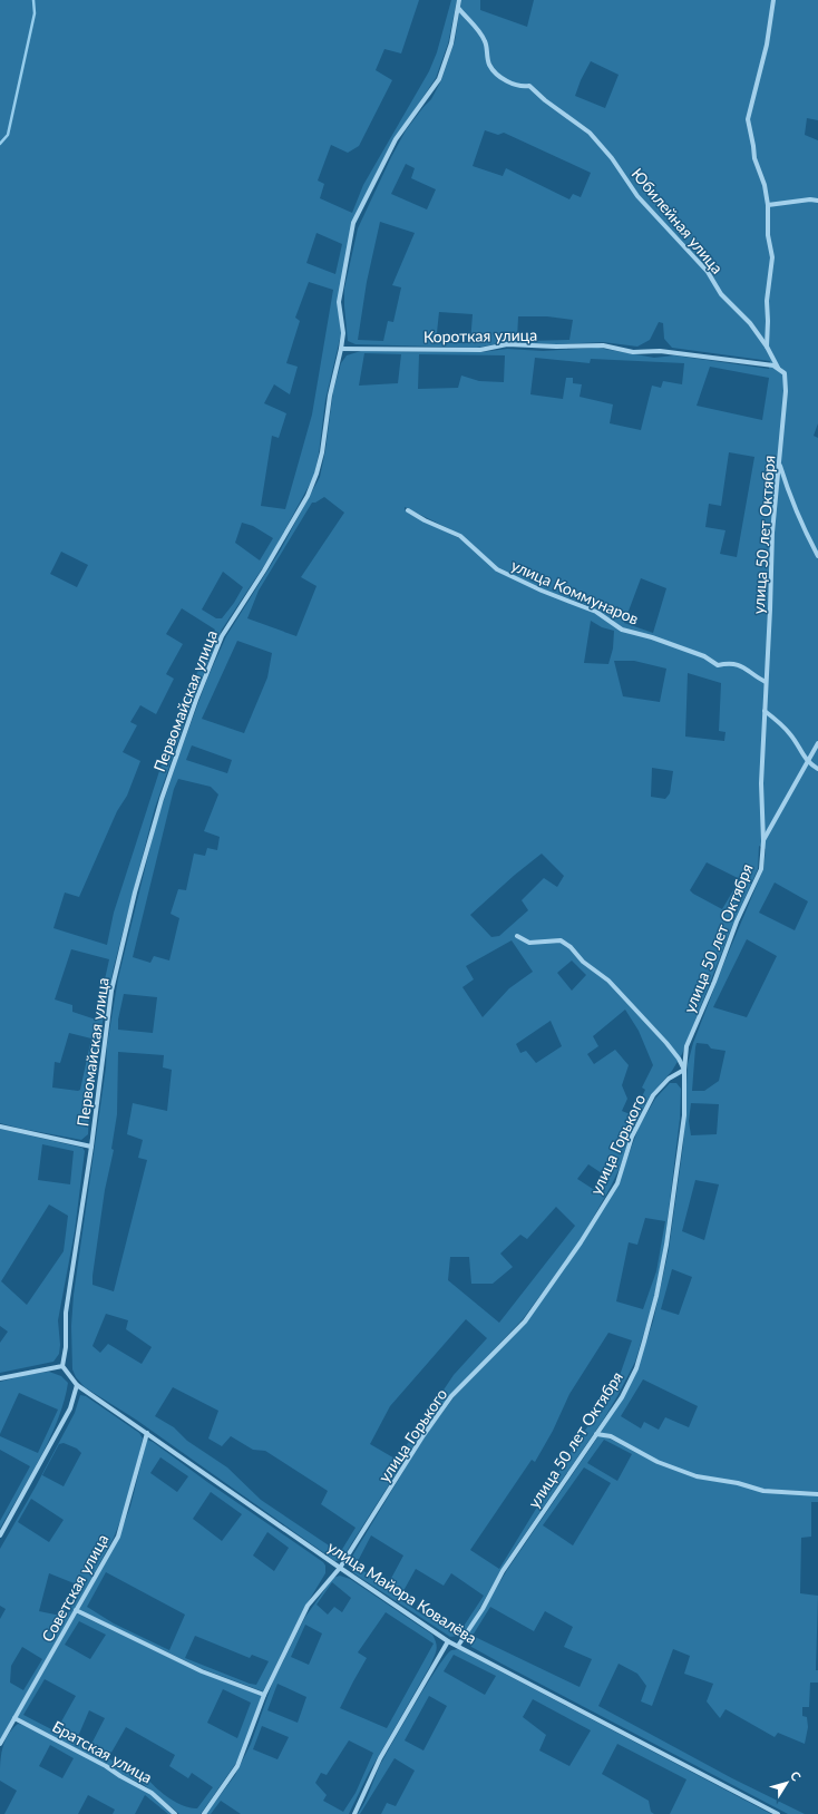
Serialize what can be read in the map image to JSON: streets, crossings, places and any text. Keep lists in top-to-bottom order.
{
  "streets": {
    "street": [
      "Юбилейная улица",
      "Короткая улица",
      "улица 50 лет Октября",
      "улица Коммунаров",
      "Первомайская улица",
      "улица Горького",
      "Советская улица",
      "улица Майора Ковалёва",
      "Братская улица"
    ]
  },
  "crossings": [
    ["Юбилейная улица", "улица 50 лет Октября"],
    ["Юбилейная улица", "Первомайская улица"],
    ["Короткая улица", "улица 50 лет Октября"],
    ["Короткая улица", "Первомайская улица"],
    ["улица 50 лет Октября", "улица Коммунаров"],
    ["улица 50 лет Октября", "улица Горького"],
    ["улица 50 лет Октября", "улица Майора Ковалёва"],
    ["Первомайская улица", "улица Майора Ковалёва"],
    ["улица Горького", "улица Майора Ковалёва"],
    ["Советская улица", "улица Майора Ковалёва"],
    ["Советская улица", "Братская улица"]
  ],
  "north": "top right"
}
